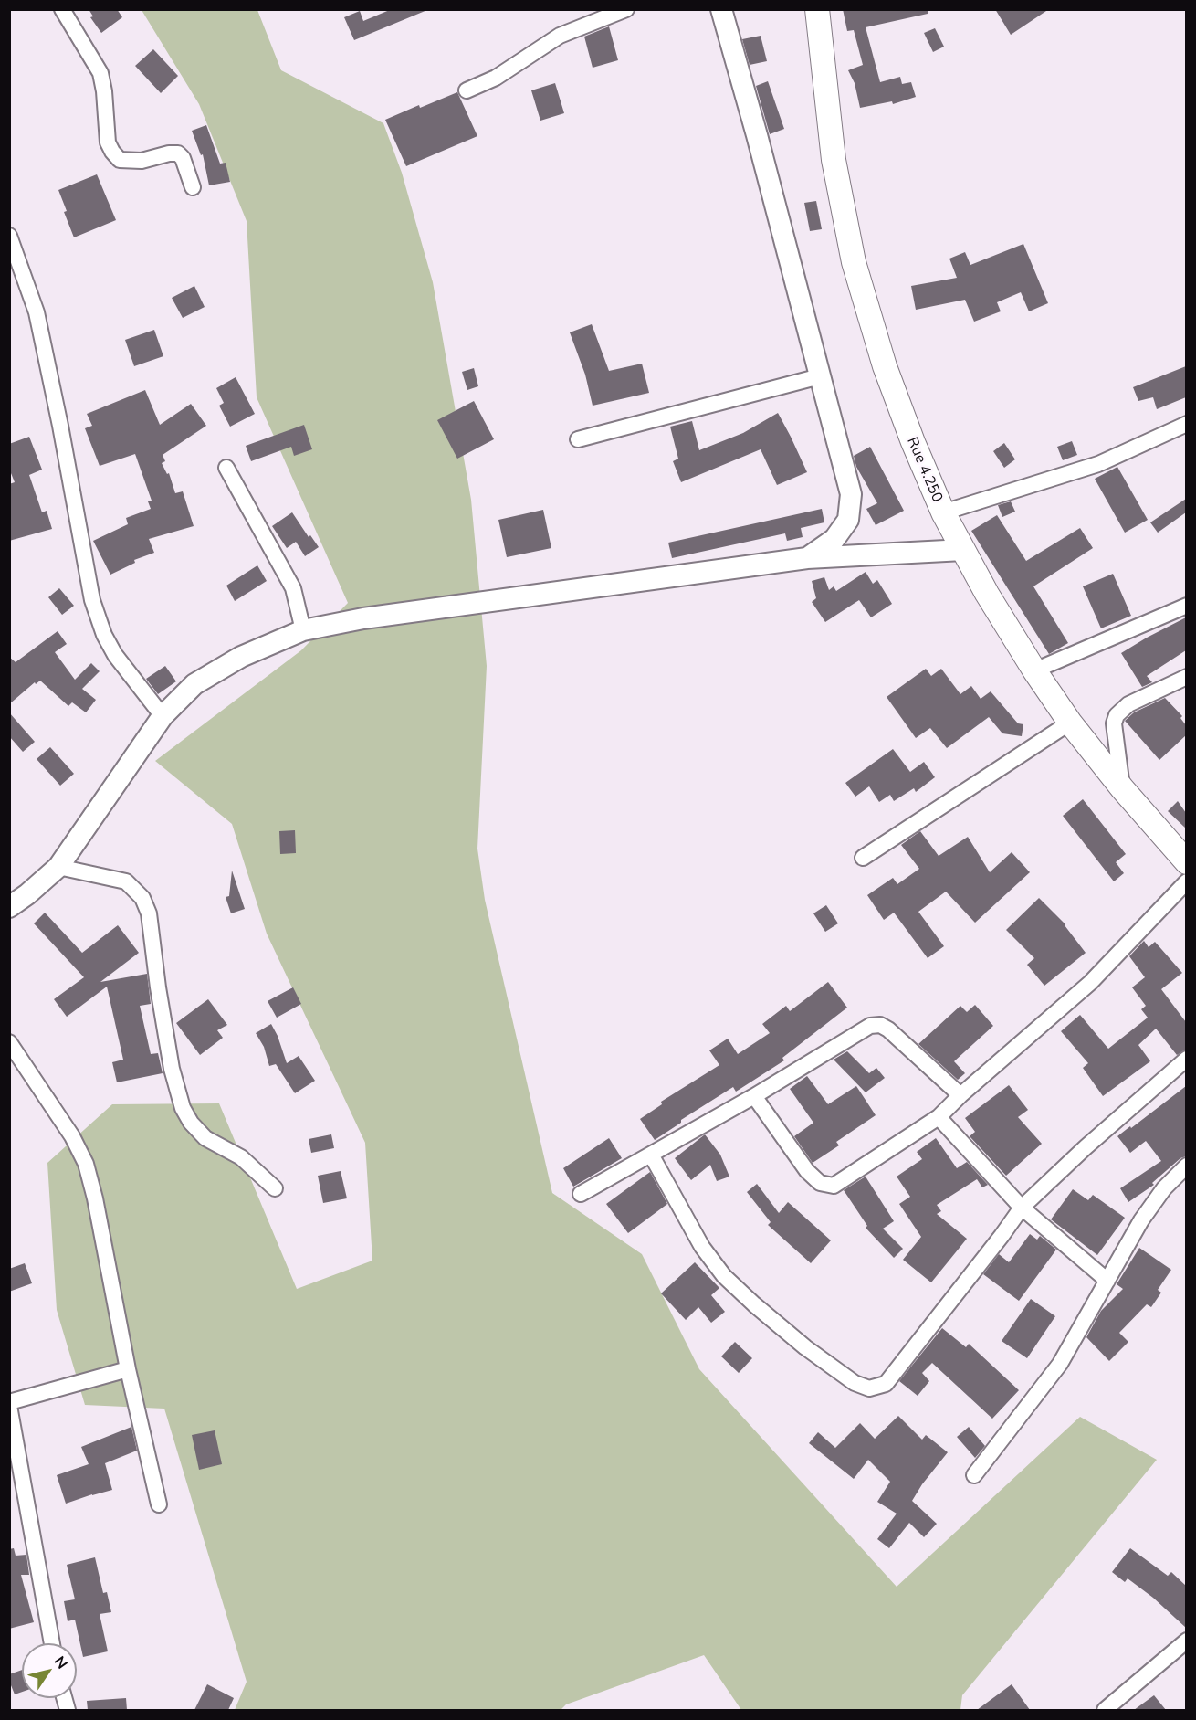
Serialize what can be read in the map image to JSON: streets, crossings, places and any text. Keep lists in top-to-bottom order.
{
  "streets": {
    "main road": ["Rue 4.250"]
  },
  "north": "top right"
}
